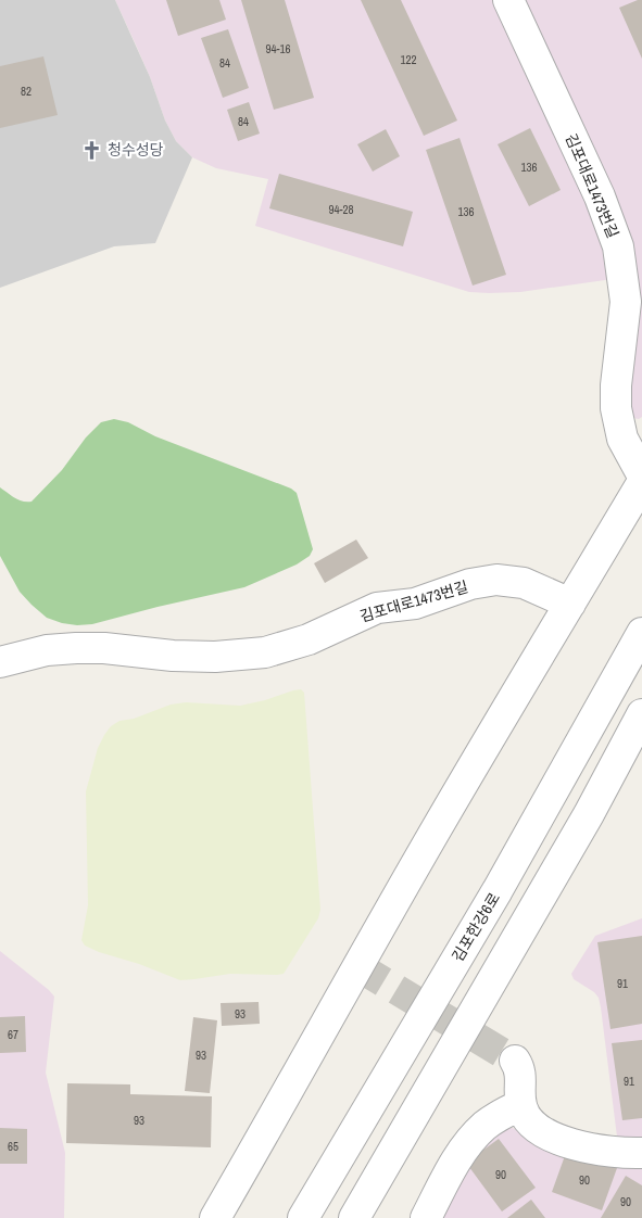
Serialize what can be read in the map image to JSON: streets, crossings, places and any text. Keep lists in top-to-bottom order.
{
  "streets": {
    "street": ["김포대로1473번길", "김포한강6로"]
  },
  "places": {
    "church": ["청수성당"]
  },
  "house_numbers": [
    "94-16",
    "122",
    "84",
    "82",
    "84",
    "136",
    "94-28",
    "136",
    "91",
    "93",
    "67",
    "93",
    "91",
    "93",
    "65",
    "90",
    "90",
    "90"
  ]
}
